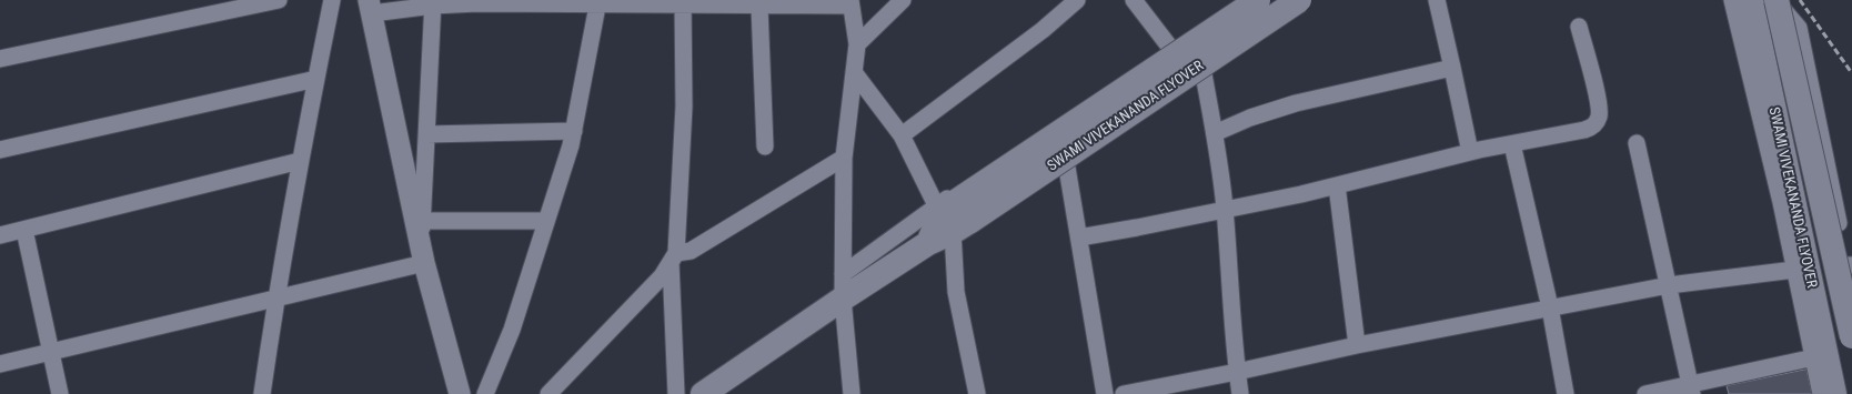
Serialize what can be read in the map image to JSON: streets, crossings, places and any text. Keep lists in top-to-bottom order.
{
  "streets": {
    "main road": ["SWAMI VIVEKANANDA FLYOVER"]
  }
}
